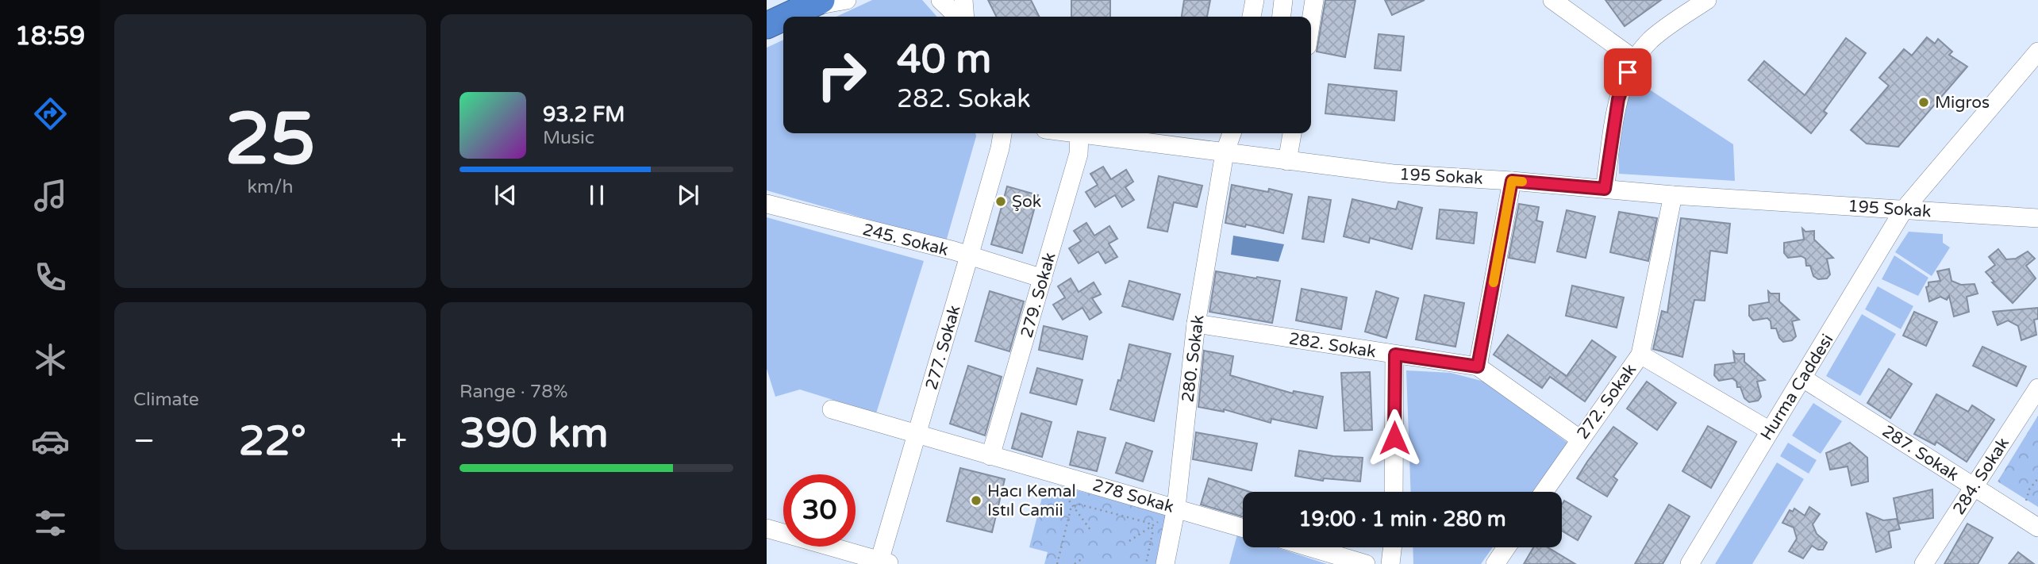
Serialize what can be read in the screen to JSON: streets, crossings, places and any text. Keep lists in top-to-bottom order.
{
  "streets": {
    "street": [
      "195 Sokak",
      "245. Sokak",
      "279. Sokak",
      "282. Sokak",
      "277. Sokak",
      "280. Sokak",
      "Hurma Caddesi",
      "272. Sokak",
      "287. Sokak",
      "284. Sokak",
      "278 Sokak"
    ]
  },
  "crossings": [
    ["195 Sokak", "279. Sokak"],
    ["195 Sokak", "280. Sokak"],
    ["195 Sokak", "Hurma Caddesi"],
    ["195 Sokak", "272. Sokak"],
    ["245. Sokak", "279. Sokak"],
    ["245. Sokak", "277. Sokak"],
    ["279. Sokak", "278 Sokak"],
    ["282. Sokak", "280. Sokak"],
    ["282. Sokak", "272. Sokak"],
    ["277. Sokak", "278 Sokak"],
    ["280. Sokak", "278 Sokak"],
    ["Hurma Caddesi", "287. Sokak"],
    ["287. Sokak", "284. Sokak"]
  ],
  "places": ["Migros", "Şok", "Hacı Kemal Istıl Camii"],
  "page": {
    "tabs": "18:59",
    "tile": [
      ["25", "km/h"],
      "Climate",
      ["Range · 78%", "390 km"]
    ],
    "turn": ["40 m", "282. Sokak"],
    "song": ["93.2 FM", "Music"],
    "heat": ["−", "22°", "+"],
    "limit": "30",
    "trip": "19:00 · 1 min · 280 m"
  }
}
